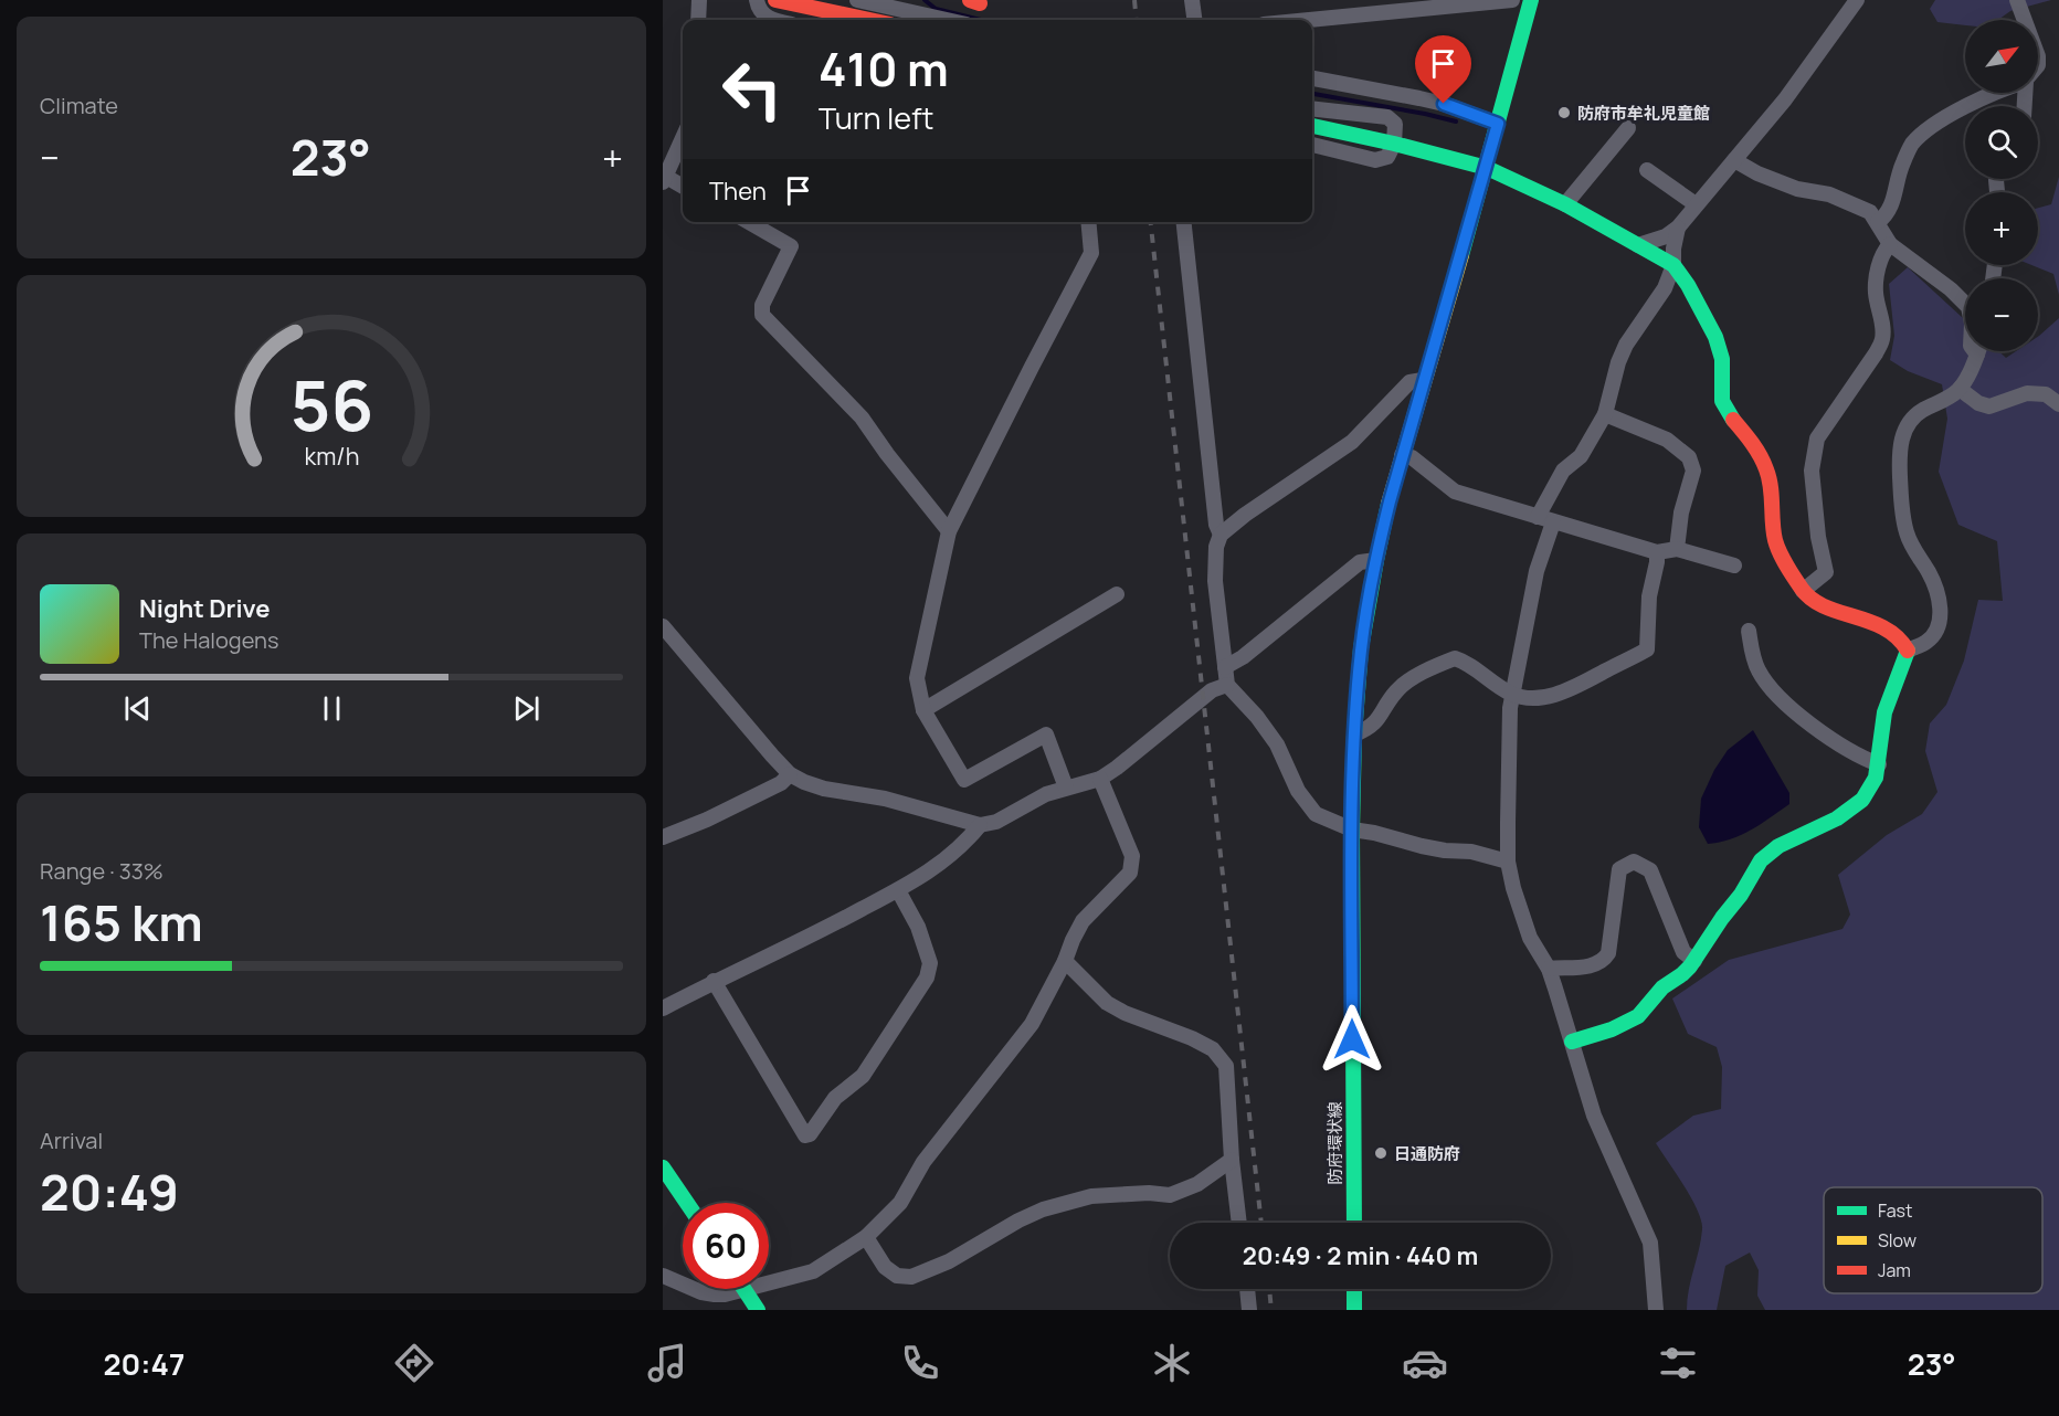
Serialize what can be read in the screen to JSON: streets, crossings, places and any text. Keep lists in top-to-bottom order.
{
  "streets": {
    "street": ["防府環状線"]
  },
  "places": ["防府市牟礼児童館", "日通防府"],
  "legend": ["Fast", "Slow", "Jam"],
  "north": "top right",
  "page": {
    "tile": [
      "Climate",
      ["Range · 33%", "165 km"],
      ["Arrival", "20:49"]
    ],
    "map_buttons": ["+", "−"],
    "turn": ["410 m", "Turn left"],
    "heat": ["−", "23°", "+"],
    "then": "Then",
    "song": ["Night Drive", "The Halogens"],
    "limit": "60",
    "trip": "20:49 · 2 min · 440 m",
    "tabs": ["20:47", "23°"],
    "gauge": ["56", "km/h"]
  }
}
